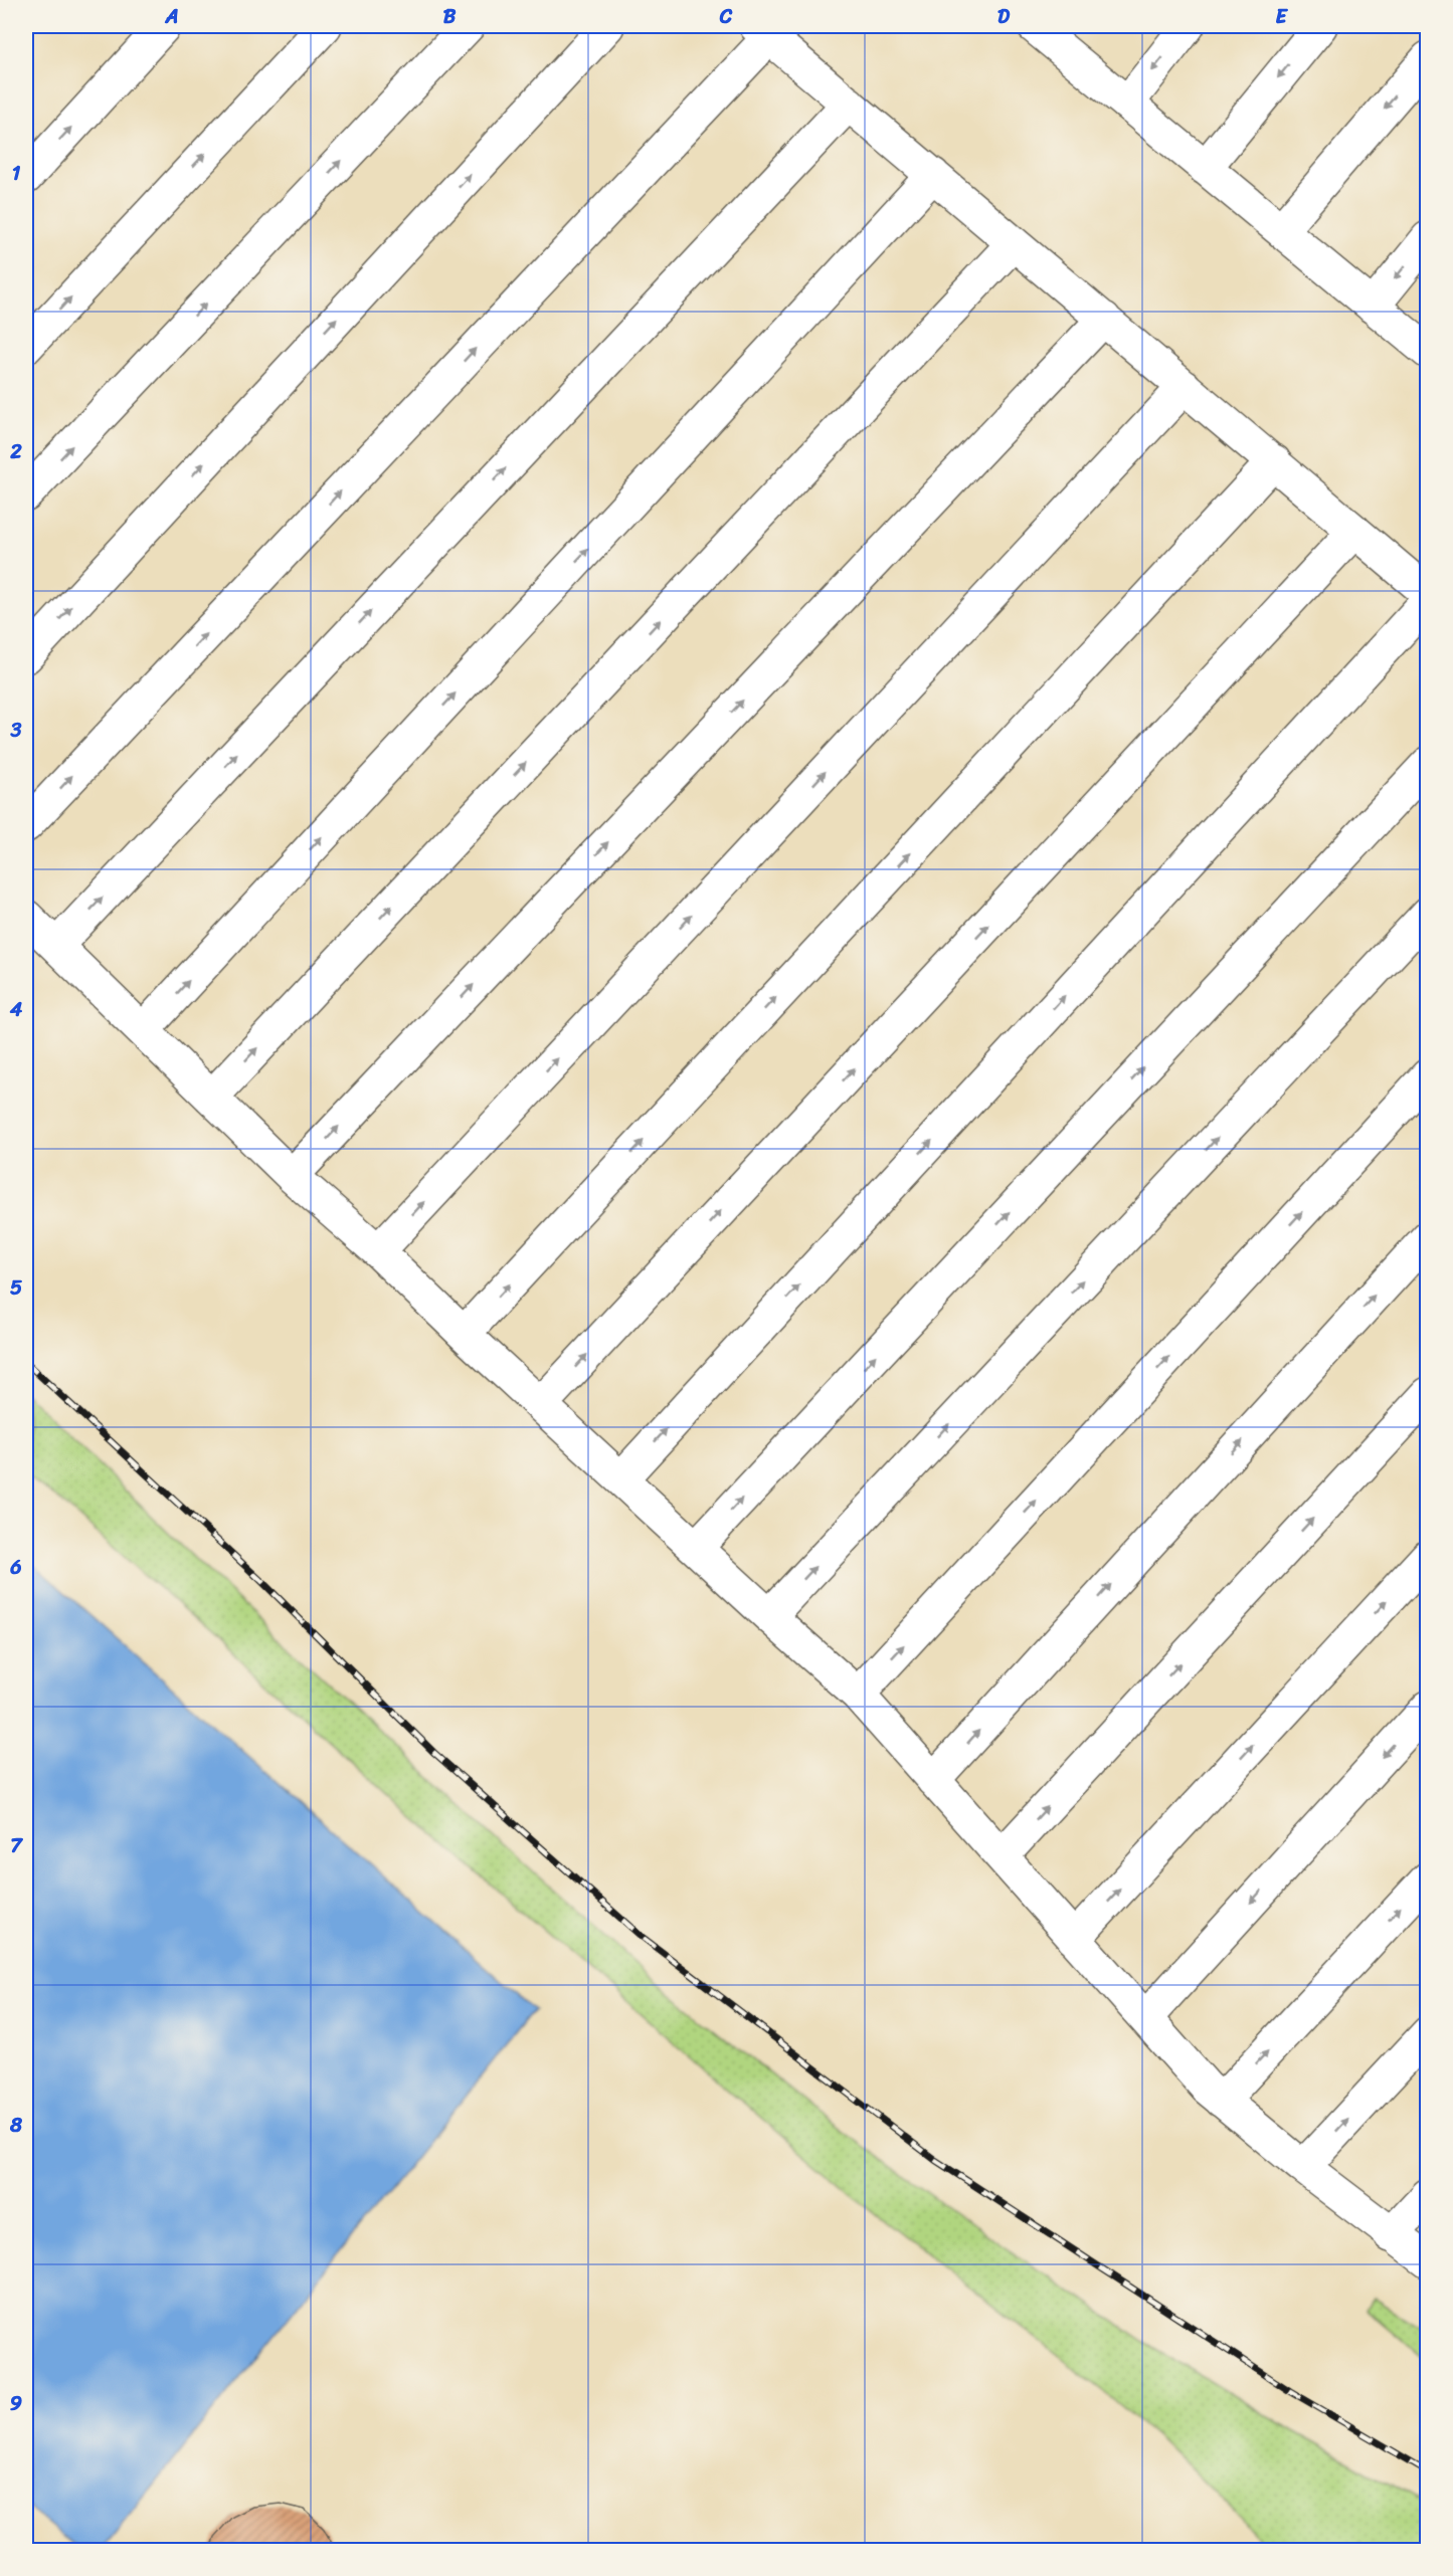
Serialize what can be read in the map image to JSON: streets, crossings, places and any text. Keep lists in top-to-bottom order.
{
  "grid": {
    "columns": [
      "A",
      "B",
      "C",
      "D",
      "E"
    ],
    "rows": [
      "1",
      "2",
      "3",
      "4",
      "5",
      "6",
      "7",
      "8",
      "9"
    ]
  }
}
